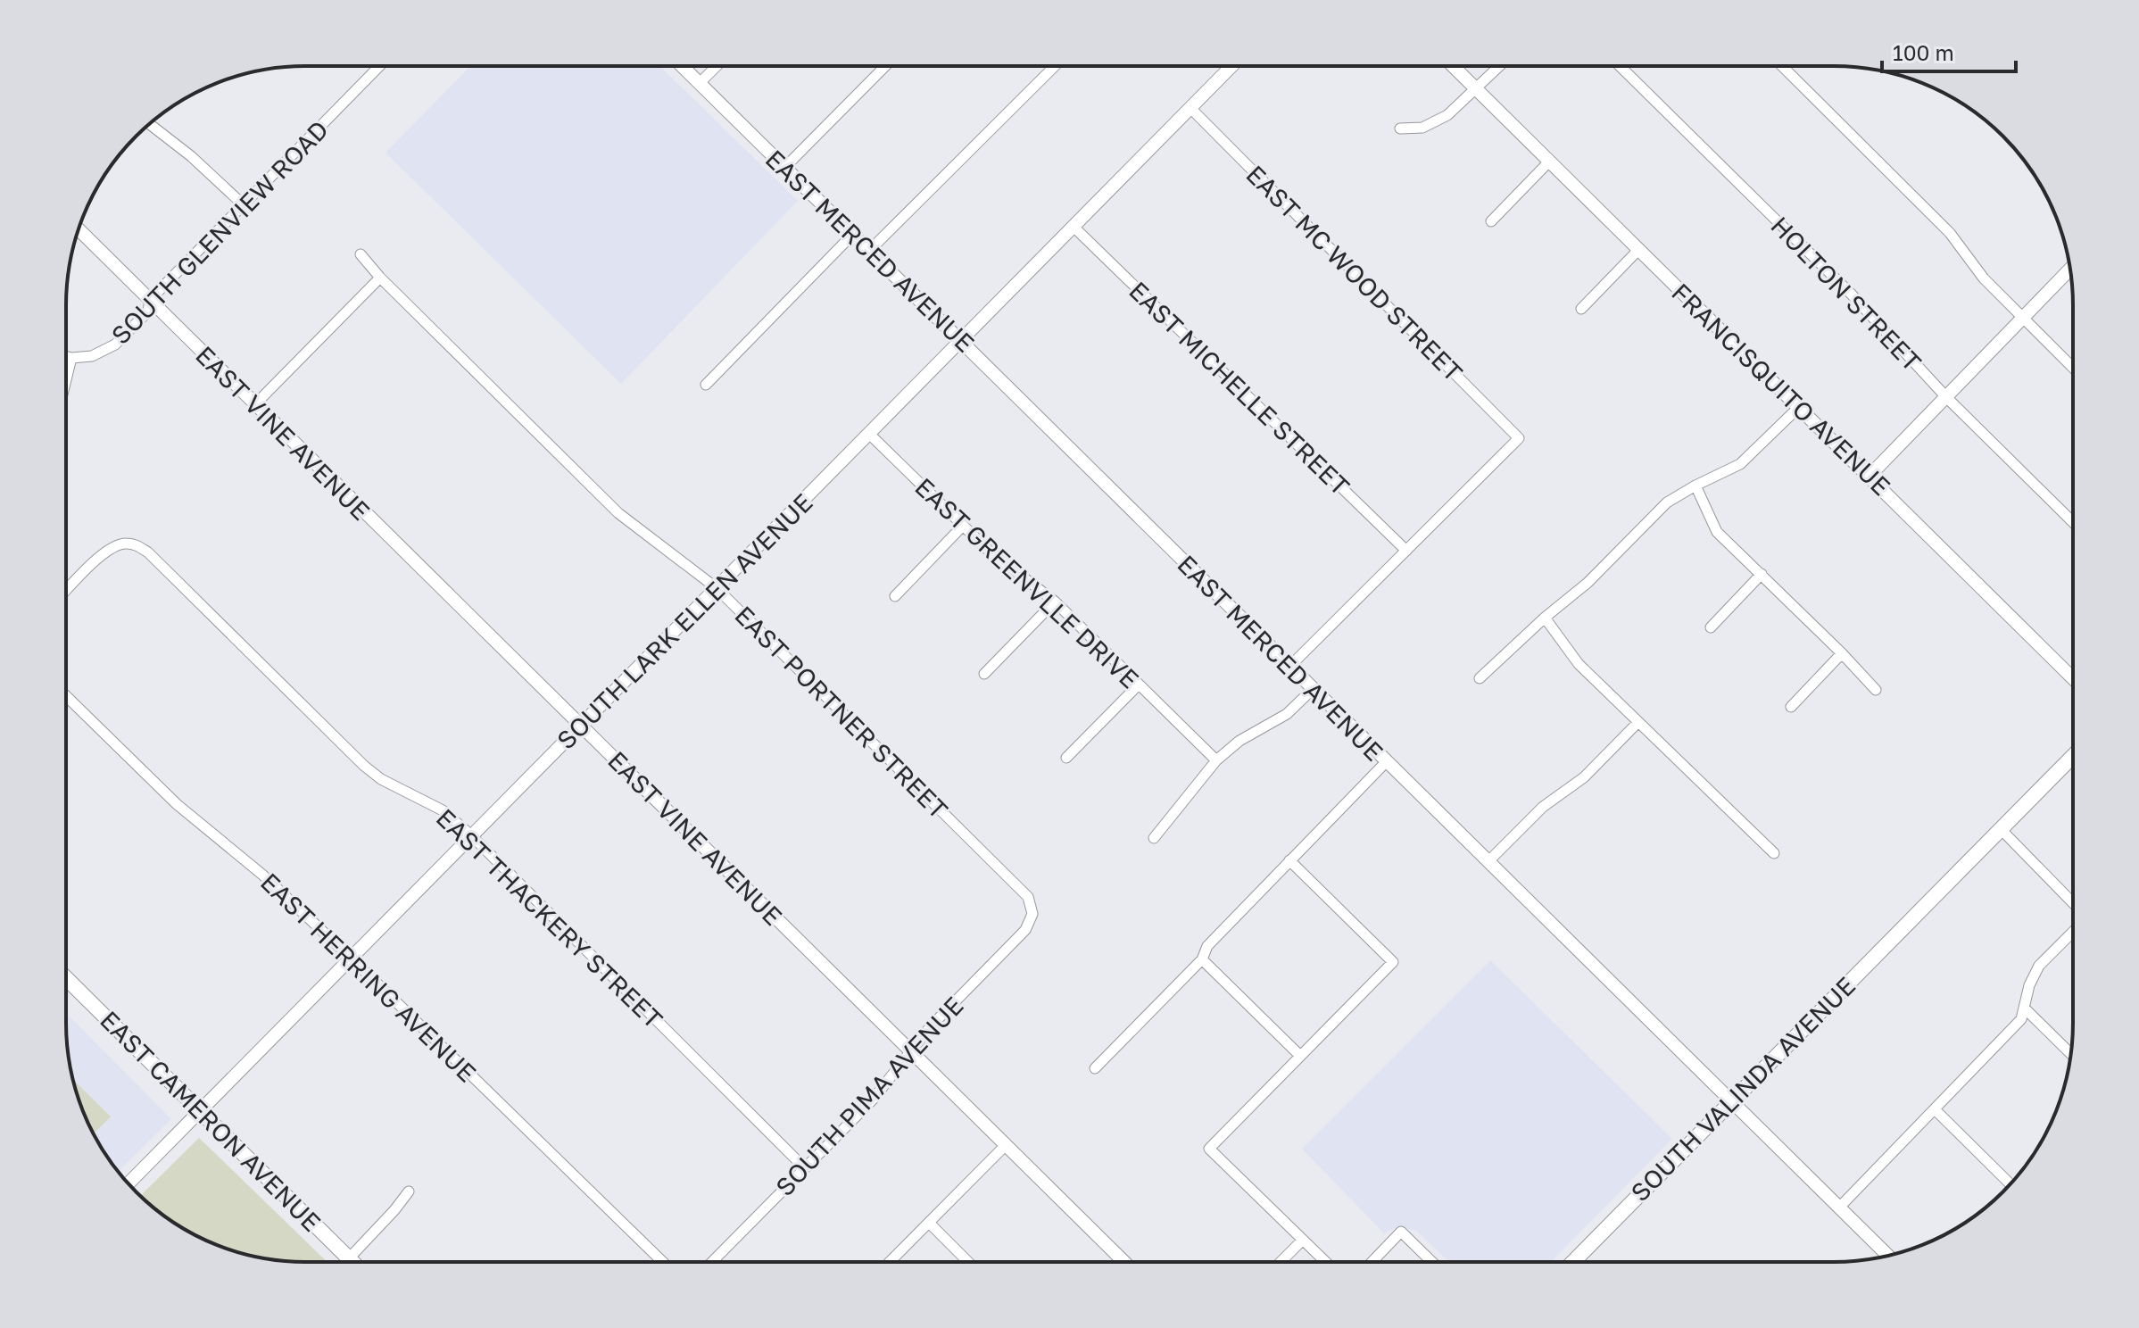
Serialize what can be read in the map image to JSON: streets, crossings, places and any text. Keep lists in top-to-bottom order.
{
  "streets": {
    "main road": ["SOUTH VALINDA AVENUE", "EAST CAMERON AVENUE"],
    "street": [
      "SOUTH GLENVIEW ROAD",
      "EAST MERCED AVENUE",
      "EAST MC WOOD STREET",
      "HOLTON STREET",
      "EAST MICHELLE STREET",
      "FRANCISQUITO AVENUE",
      "EAST VINE AVENUE",
      "EAST GREENVLLE DRIVE",
      "SOUTH LARK ELLEN AVENUE",
      "EAST PORTNER STREET",
      "EAST THACKERY STREET",
      "EAST HERRING AVENUE",
      "SOUTH PIMA AVENUE"
    ]
  },
  "crossings": [
    ["SOUTH GLENVIEW ROAD", "EAST VINE AVENUE"],
    ["EAST MERCED AVENUE", "SOUTH LARK ELLEN AVENUE"],
    ["EAST MERCED AVENUE", "SOUTH VALINDA AVENUE"],
    ["EAST MC WOOD STREET", "EAST MICHELLE STREET"],
    ["EAST MC WOOD STREET", "SOUTH LARK ELLEN AVENUE"],
    ["EAST MICHELLE STREET", "SOUTH LARK ELLEN AVENUE"],
    ["EAST VINE AVENUE", "SOUTH LARK ELLEN AVENUE"],
    ["EAST VINE AVENUE", "SOUTH PIMA AVENUE"],
    ["EAST GREENVLLE DRIVE", "SOUTH LARK ELLEN AVENUE"],
    ["SOUTH LARK ELLEN AVENUE", "EAST PORTNER STREET"],
    ["SOUTH LARK ELLEN AVENUE", "EAST THACKERY STREET"],
    ["SOUTH LARK ELLEN AVENUE", "EAST HERRING AVENUE"],
    ["SOUTH LARK ELLEN AVENUE", "EAST CAMERON AVENUE"],
    ["EAST PORTNER STREET", "SOUTH PIMA AVENUE"],
    ["EAST THACKERY STREET", "SOUTH PIMA AVENUE"]
  ],
  "scale_bar": "100 m"
}
